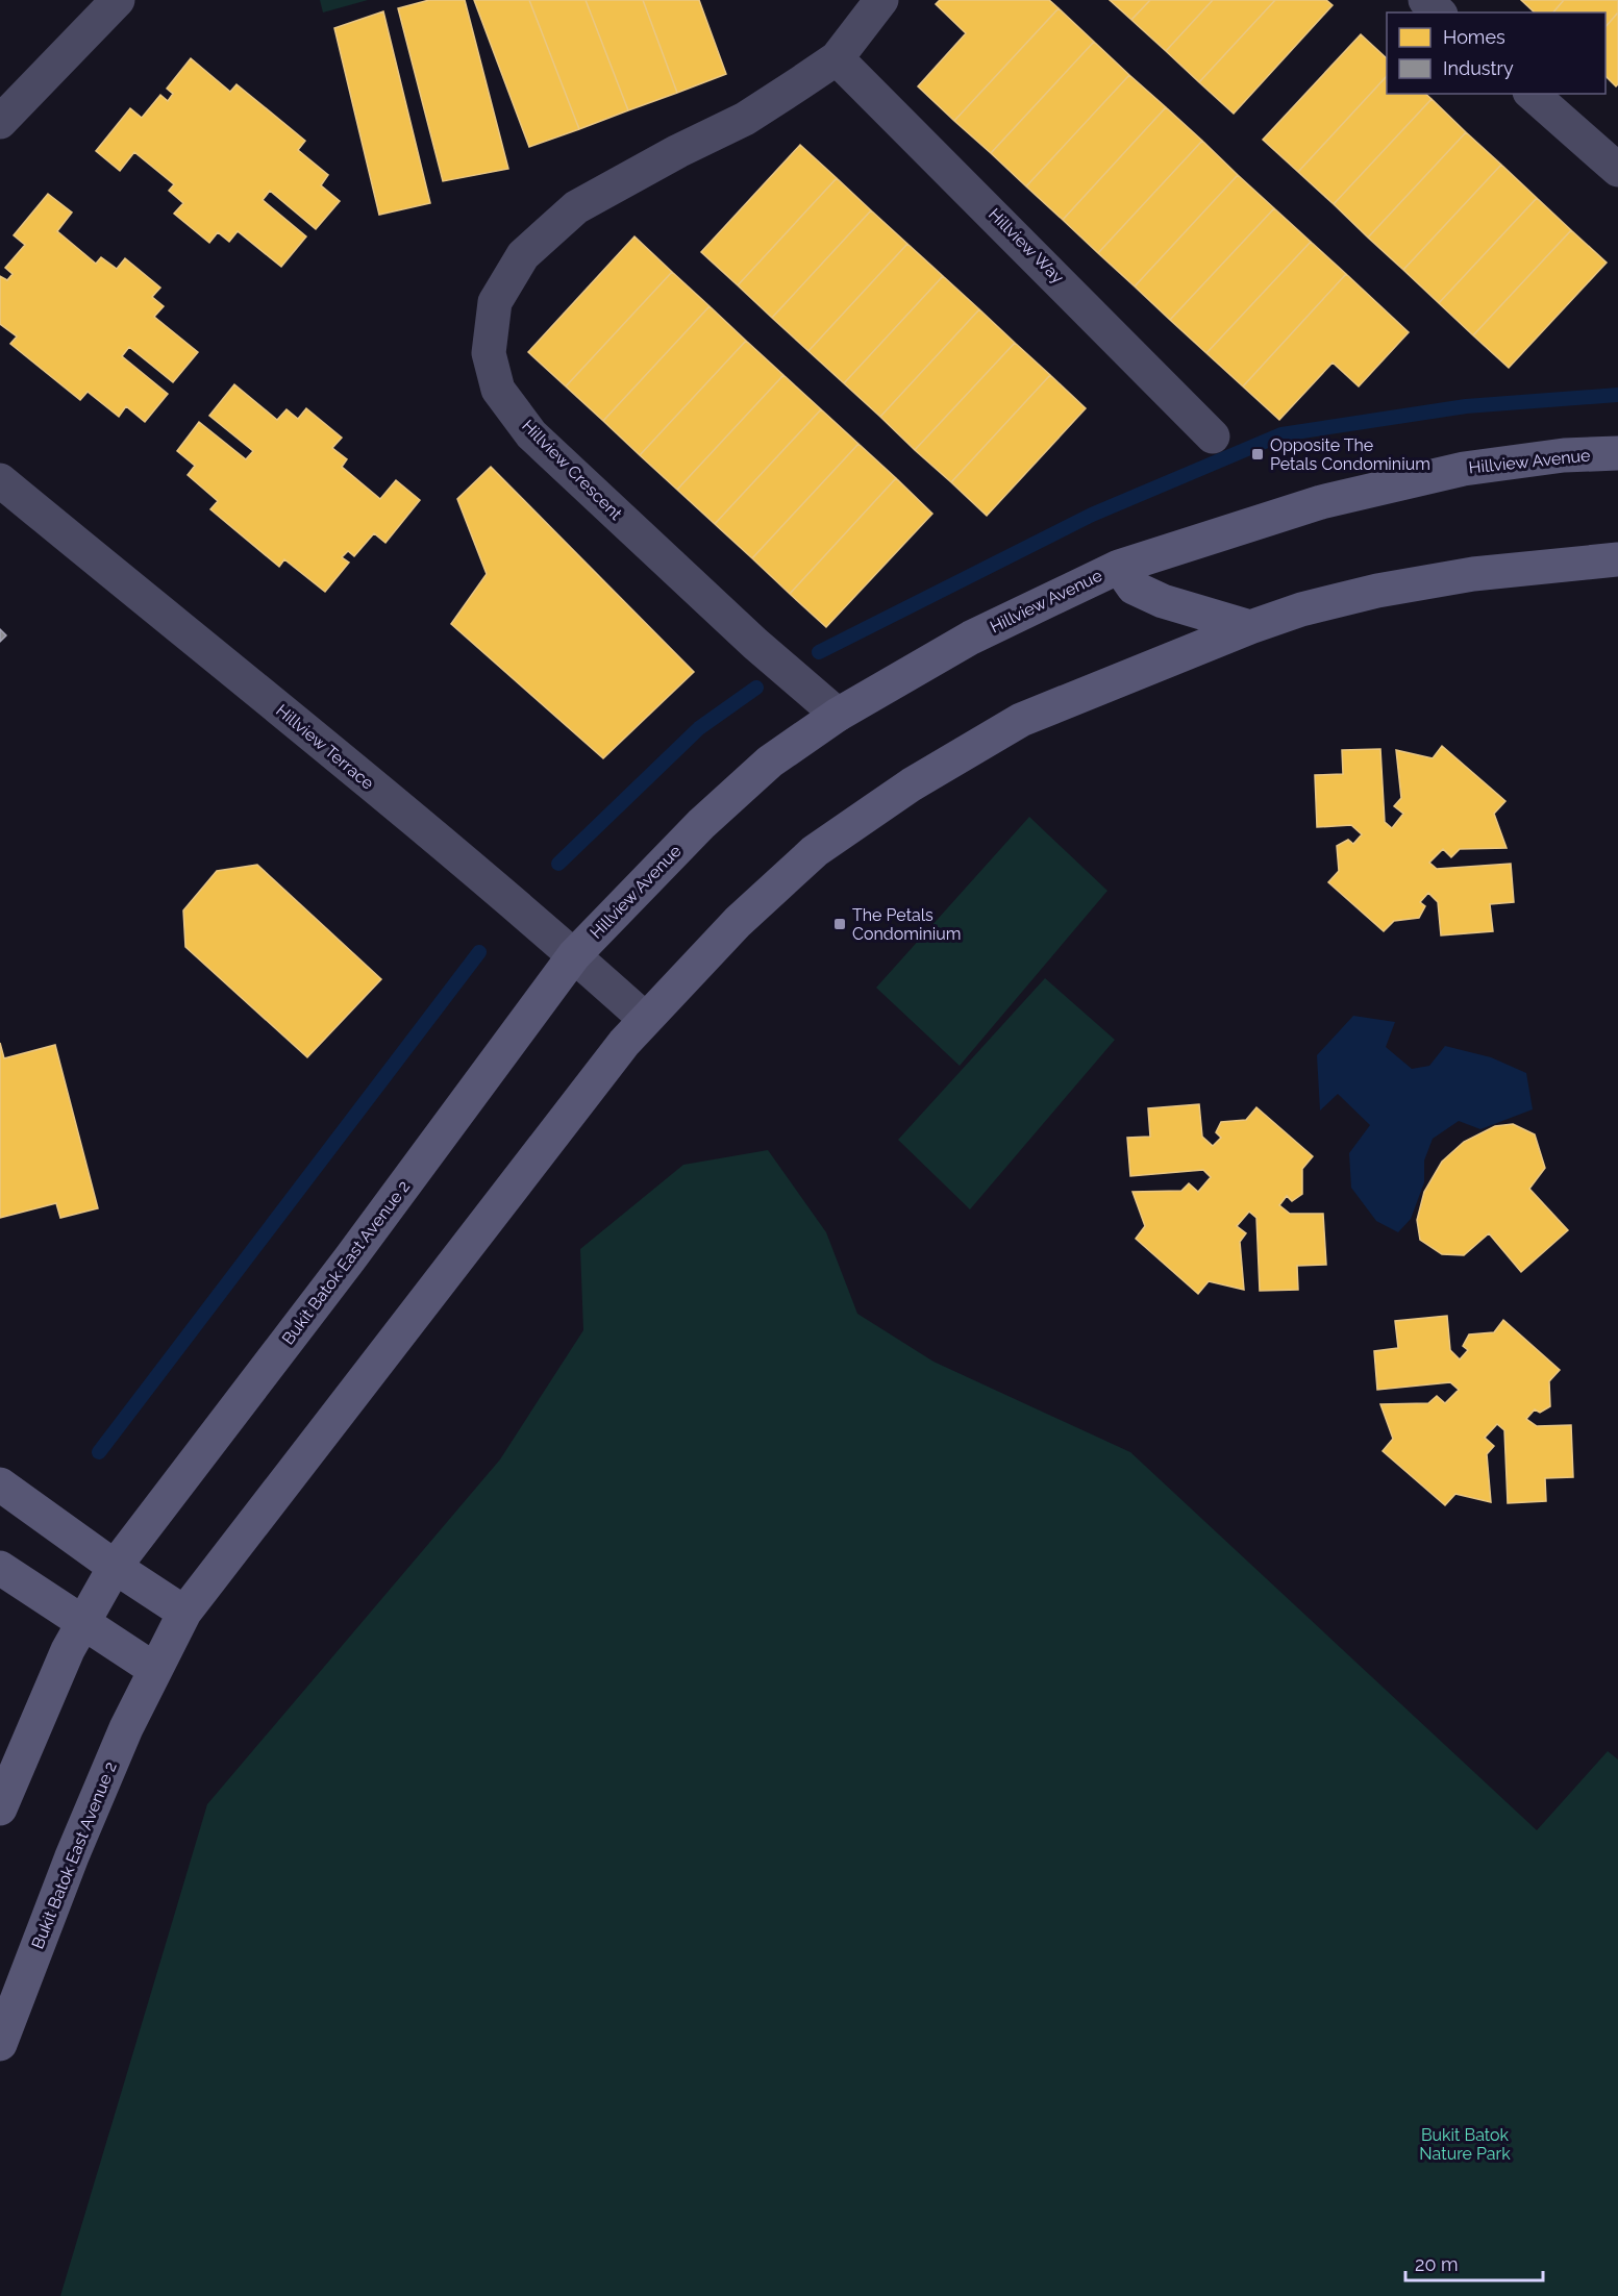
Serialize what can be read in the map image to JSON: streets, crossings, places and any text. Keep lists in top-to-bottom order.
{
  "streets": {
    "street": [
      "Hillview Way",
      "Hillview Avenue",
      "Hillview Crescent",
      "Hillview Terrace",
      "Bukit Batok East Avenue 2"
    ]
  },
  "crossings": [
    ["Hillview Way", "Hillview Crescent"],
    ["Hillview Avenue", "Hillview Crescent"],
    ["Hillview Avenue", "Hillview Terrace"],
    ["Hillview Avenue", "Bukit Batok East Avenue 2"],
    ["Hillview Terrace", "Bukit Batok East Avenue 2"]
  ],
  "parks": ["Bukit Batok Nature Park"],
  "places": {
    "transit": ["Opposite The Petals Condominium", "The Petals Condominium"]
  },
  "legend": ["Homes", "Industry"],
  "scale_bar": "20 m"
}
